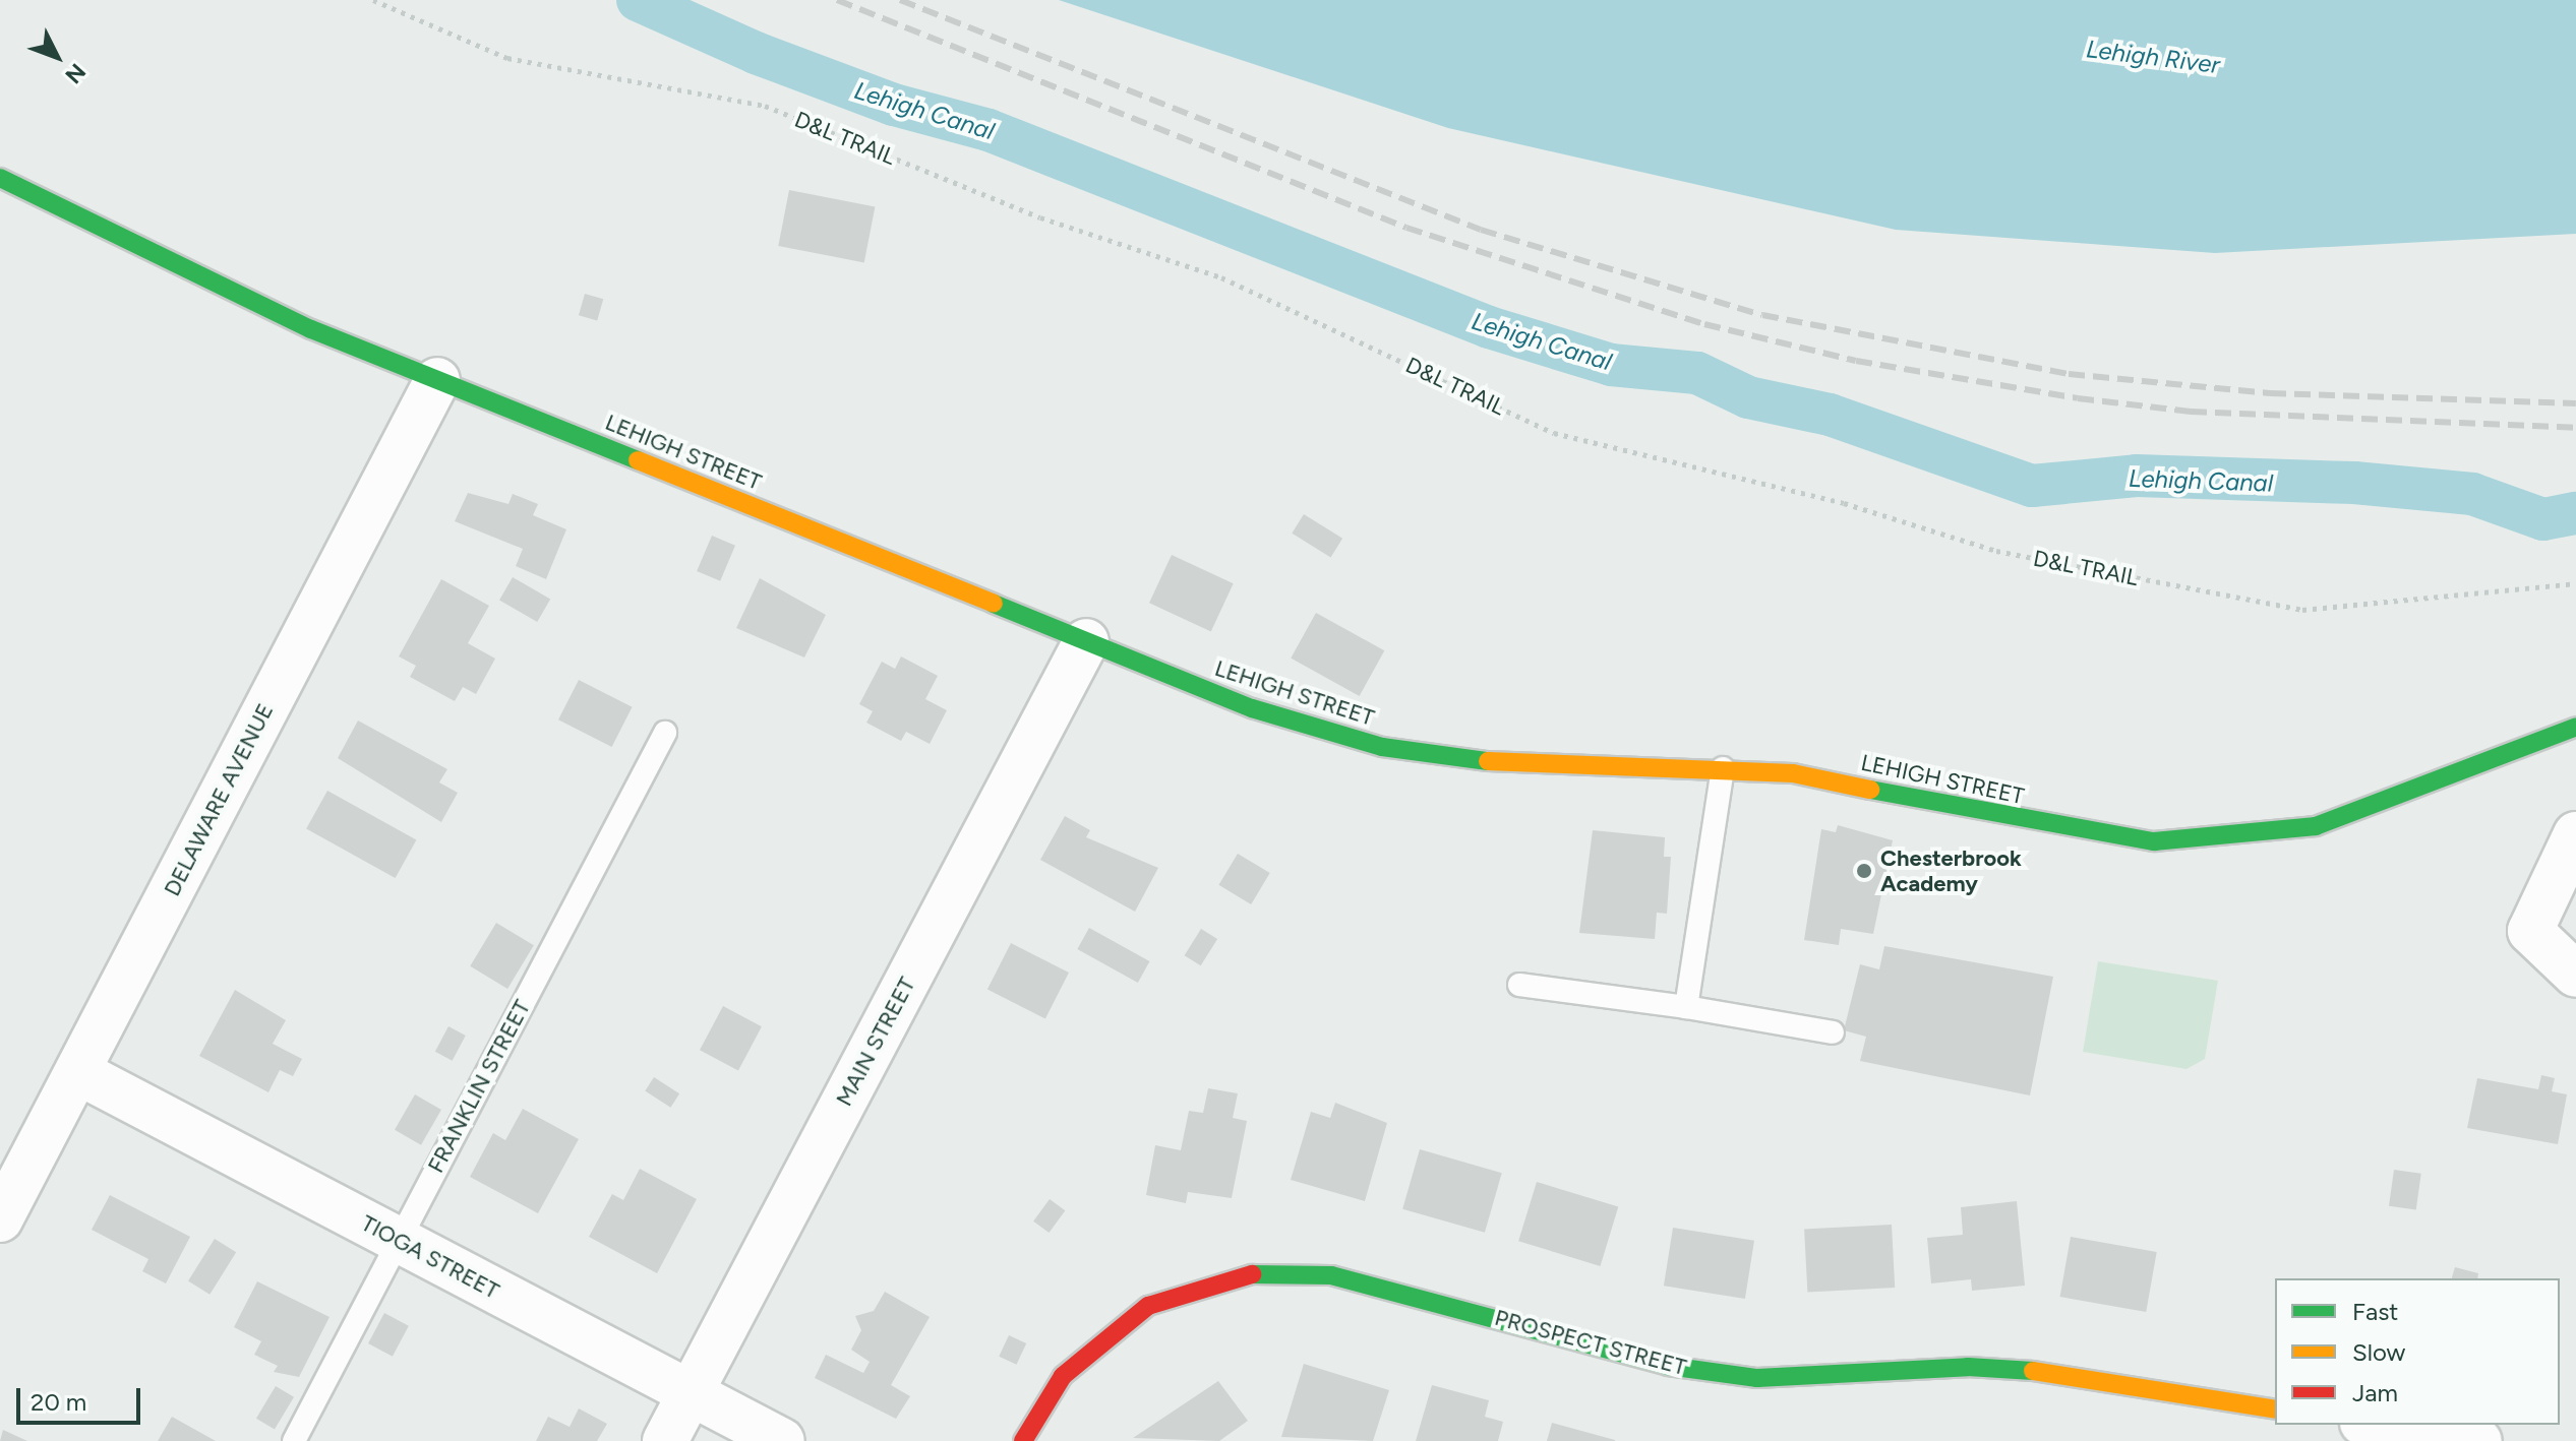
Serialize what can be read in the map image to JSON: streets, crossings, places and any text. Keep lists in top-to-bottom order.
{
  "streets": {
    "street": [
      "LEHIGH STREET",
      "DELAWARE AVENUE",
      "MAIN STREET",
      "TIOGA STREET",
      "PROSPECT STREET"
    ],
    "lane": ["FRANKLIN STREET"],
    "path": ["D&L TRAIL"]
  },
  "crossings": [
    ["LEHIGH STREET", "DELAWARE AVENUE"],
    ["LEHIGH STREET", "MAIN STREET"],
    ["DELAWARE AVENUE", "TIOGA STREET"],
    ["MAIN STREET", "TIOGA STREET"],
    ["FRANKLIN STREET", "TIOGA STREET"]
  ],
  "water": ["Lehigh River", "Lehigh Canal"],
  "places": ["Chesterbrook Academy"],
  "legend": ["Fast", "Slow", "Jam"],
  "scale_bar": "20 m",
  "north": "bottom right"
}
